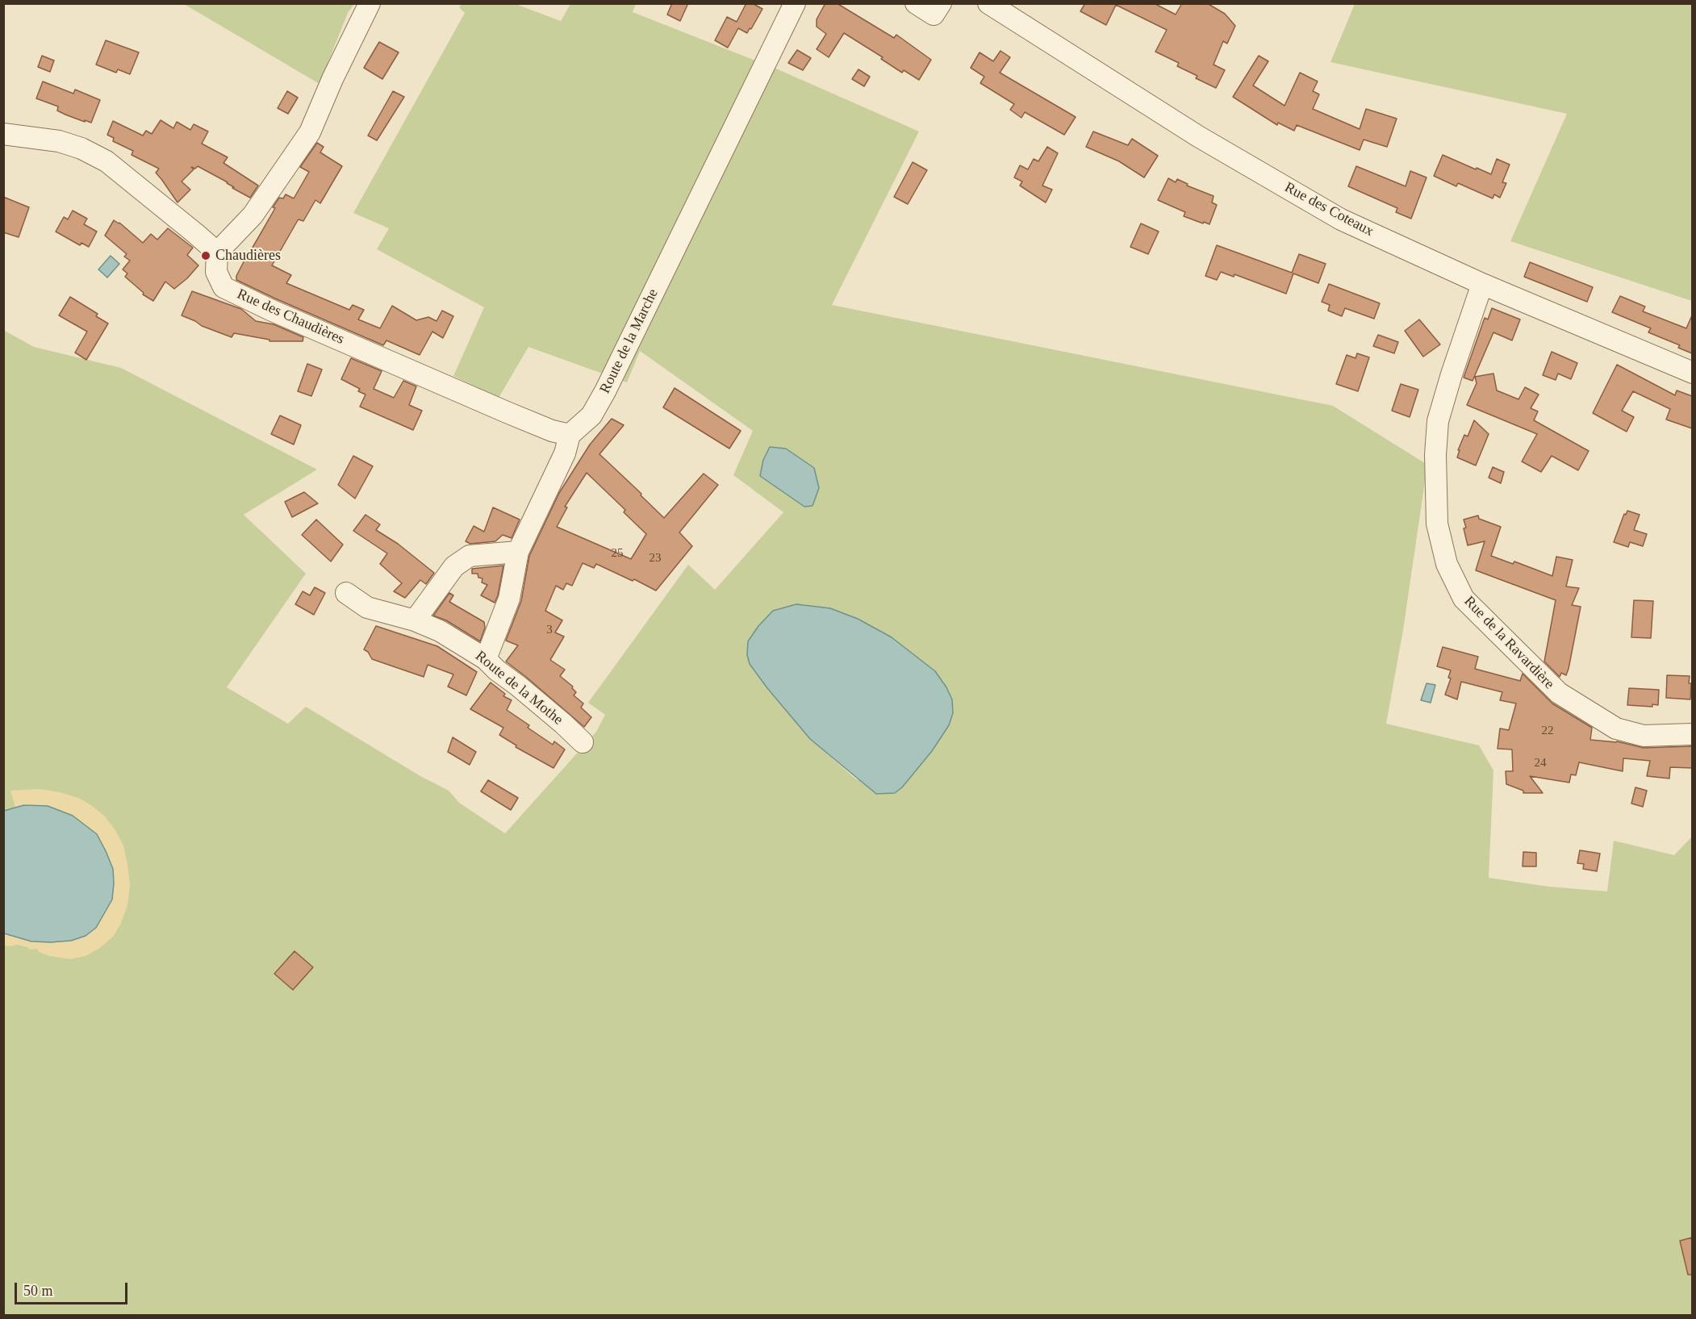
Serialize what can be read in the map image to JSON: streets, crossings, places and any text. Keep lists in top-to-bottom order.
{
  "streets": {
    "street": [
      "Rue des Coteaux",
      "Rue des Chaudières",
      "Route de la Marche",
      "Rue de la Ravardière",
      "Route de la Mothe"
    ]
  },
  "crossings": [
    ["Rue des Coteaux", "Rue de la Ravardière"],
    ["Rue des Chaudières", "Route de la Marche"]
  ],
  "places": ["Chaudières"],
  "house_numbers": [
    "25",
    "23",
    "3",
    "22",
    "24"
  ],
  "scale_bar": "50 m"
}
